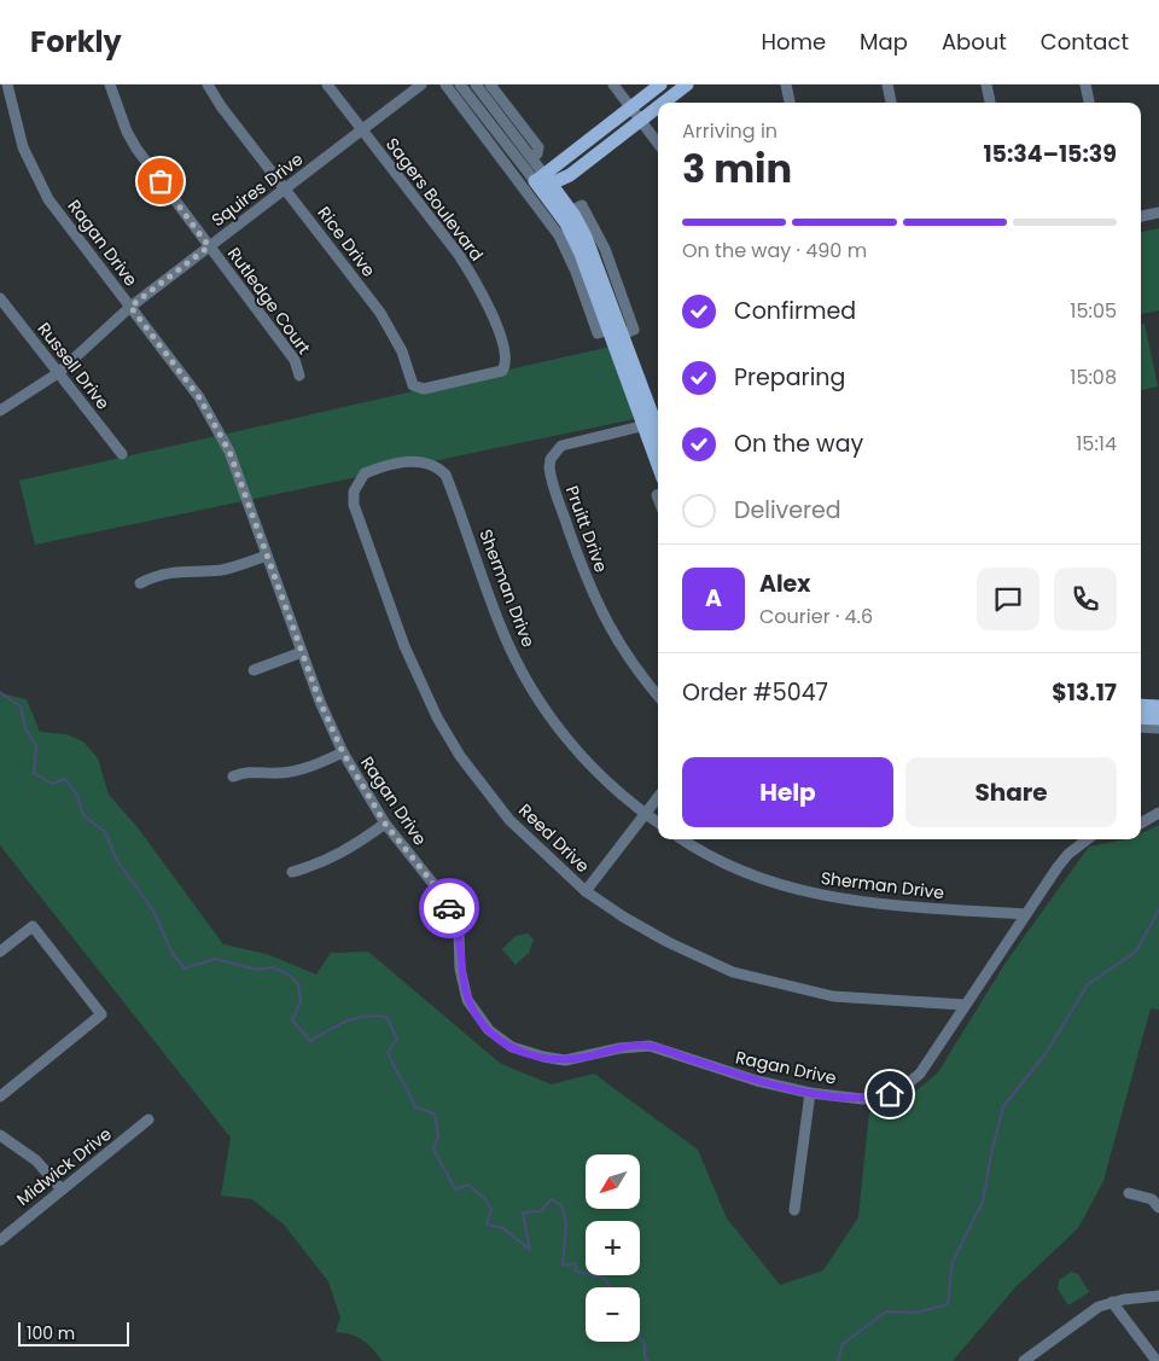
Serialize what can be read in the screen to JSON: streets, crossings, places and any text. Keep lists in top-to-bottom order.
{
  "streets": {
    "street": [
      "Squires Drive",
      "Sagers Boulevard",
      "Rice Drive",
      "Ragan Drive",
      "Rutledge Court",
      "Russell Drive",
      "Pruitt Drive",
      "Sherman Drive",
      "Reed Drive",
      "Midwick Drive"
    ]
  },
  "crossings": [
    ["Squires Drive", "Sagers Boulevard"],
    ["Squires Drive", "Rice Drive"],
    ["Squires Drive", "Ragan Drive"],
    ["Squires Drive", "Rutledge Court"],
    ["Squires Drive", "Russell Drive"],
    ["Sagers Boulevard", "Rice Drive"],
    ["Ragan Drive", "Sherman Drive"],
    ["Ragan Drive", "Reed Drive"],
    ["Sherman Drive", "Reed Drive"]
  ],
  "scale_bar": "100 m",
  "north": "bottom left",
  "page": {
    "header": "Forkly",
    "nav": [
      "Home",
      "Map",
      "About",
      "Contact"
    ],
    "heading": ["3 min", "Arriving in", "15:34–15:39"],
    "panel": [
      "Alex",
      "Courier · 4.6",
      "Order #5047",
      "$13.17"
    ],
    "bar": "On the way · 490 m",
    "list": [
      ["Confirmed", "15:05"],
      ["Preparing", "15:08"],
      ["On the way", "15:14"],
      "Delivered"
    ],
    "round": "A",
    "buttons": ["Help", "Share"],
    "map_buttons": ["+", "−"],
    "scale": "100 m"
  }
}
